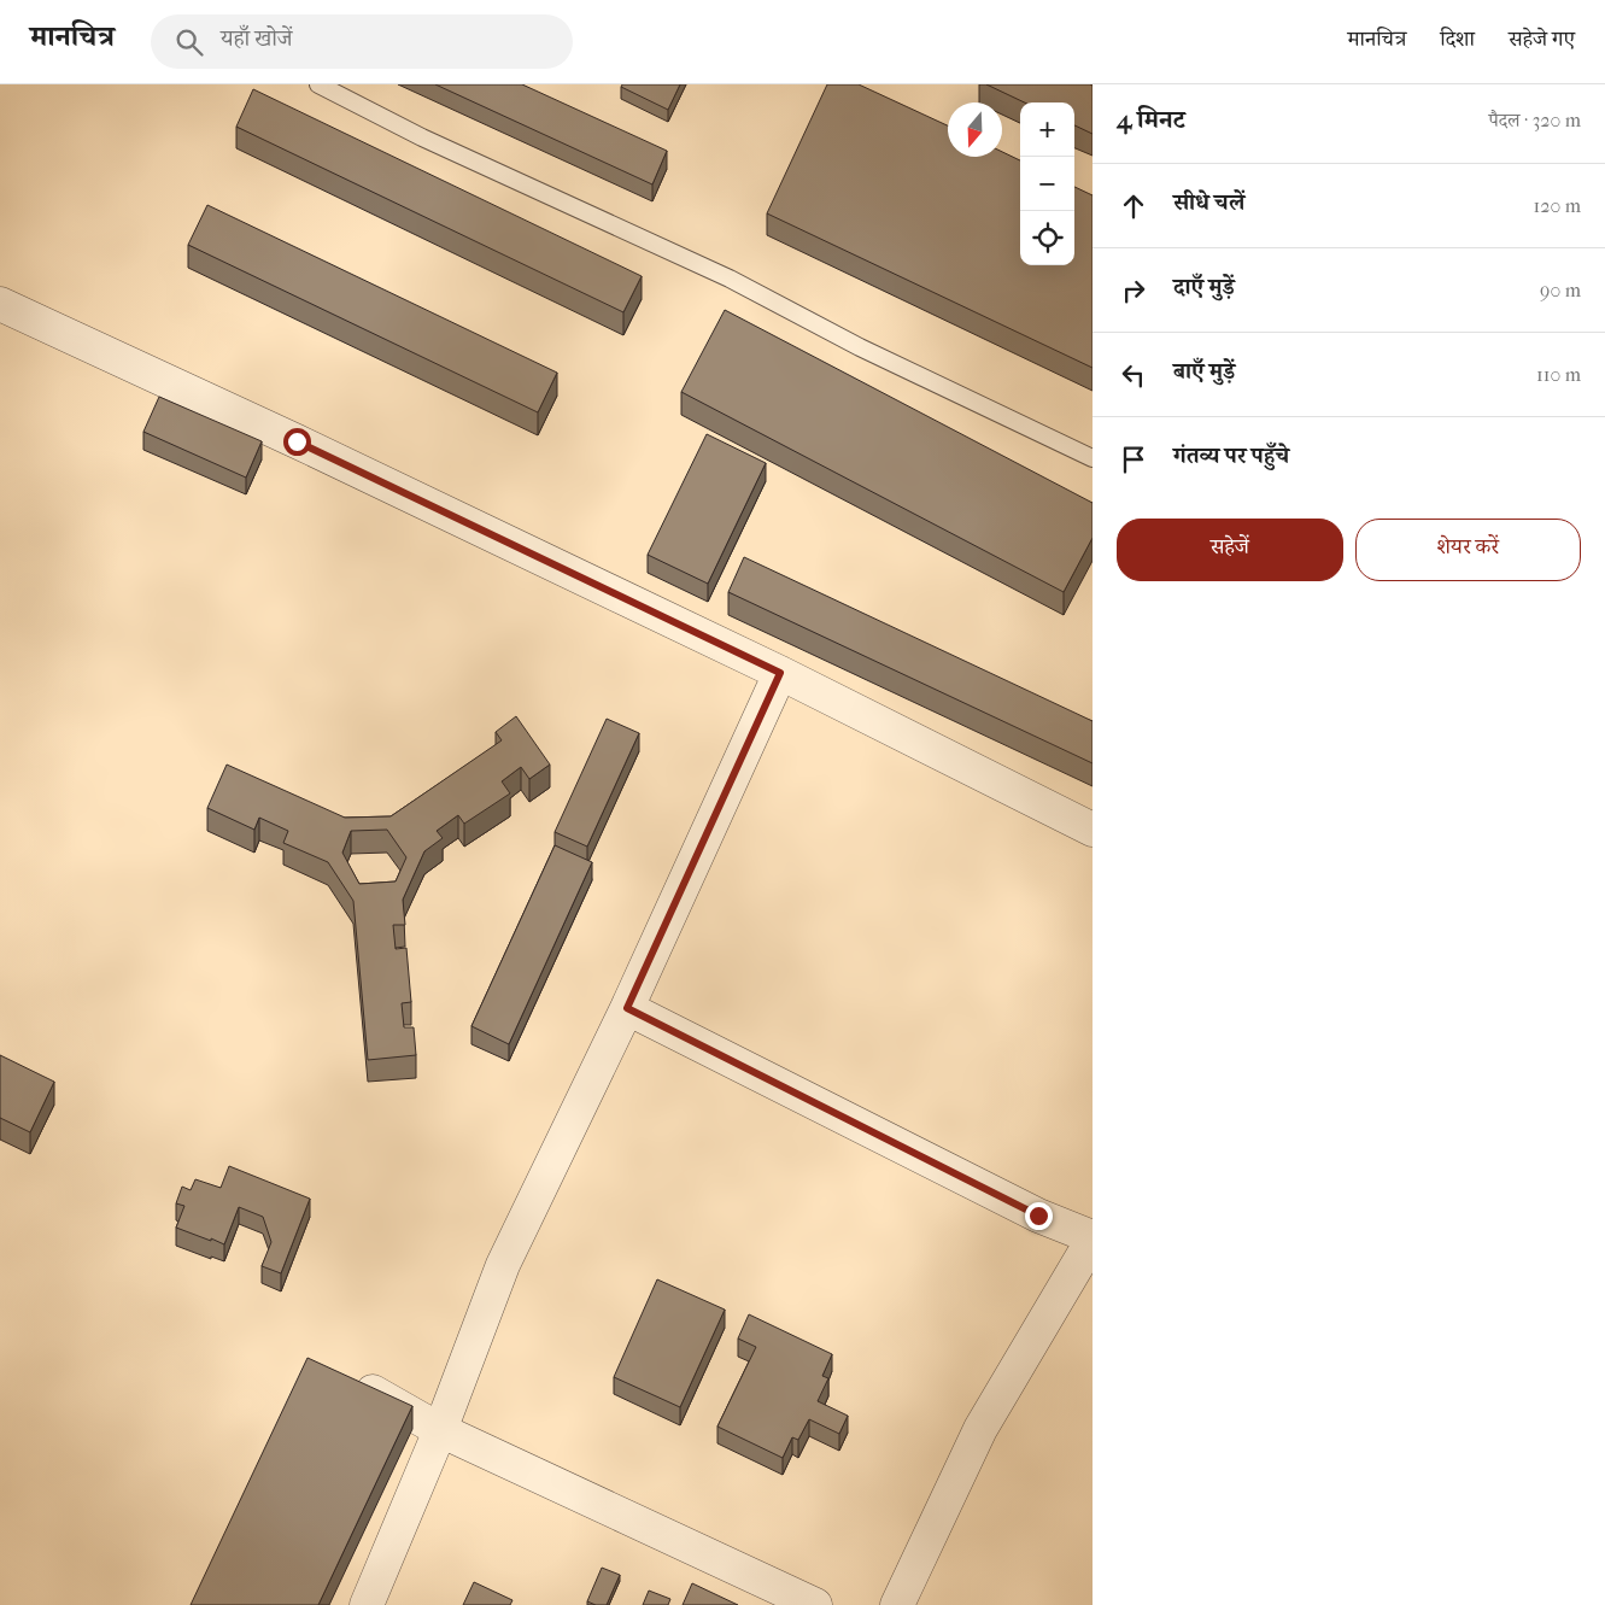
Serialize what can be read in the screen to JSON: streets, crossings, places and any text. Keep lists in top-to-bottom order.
{
  "north": "bottom",
  "page": {
    "header": "मानचित्र",
    "search": "यहाँ खोजें",
    "nav": ["मानचित्र", "दिशा", "सहेजे गए"],
    "heading": ["4 मिनट", "पैदल · 320 m"],
    "map_buttons": ["+", "−"],
    "list": [
      ["सीधे चलें", "120 m"],
      ["दाएँ मुड़ें", "90 m"],
      ["बाएँ मुड़ें", "110 m"],
      "गंतव्य पर पहुँचे"
    ],
    "buttons": ["सहेजें", "शेयर करें"]
  }
}
